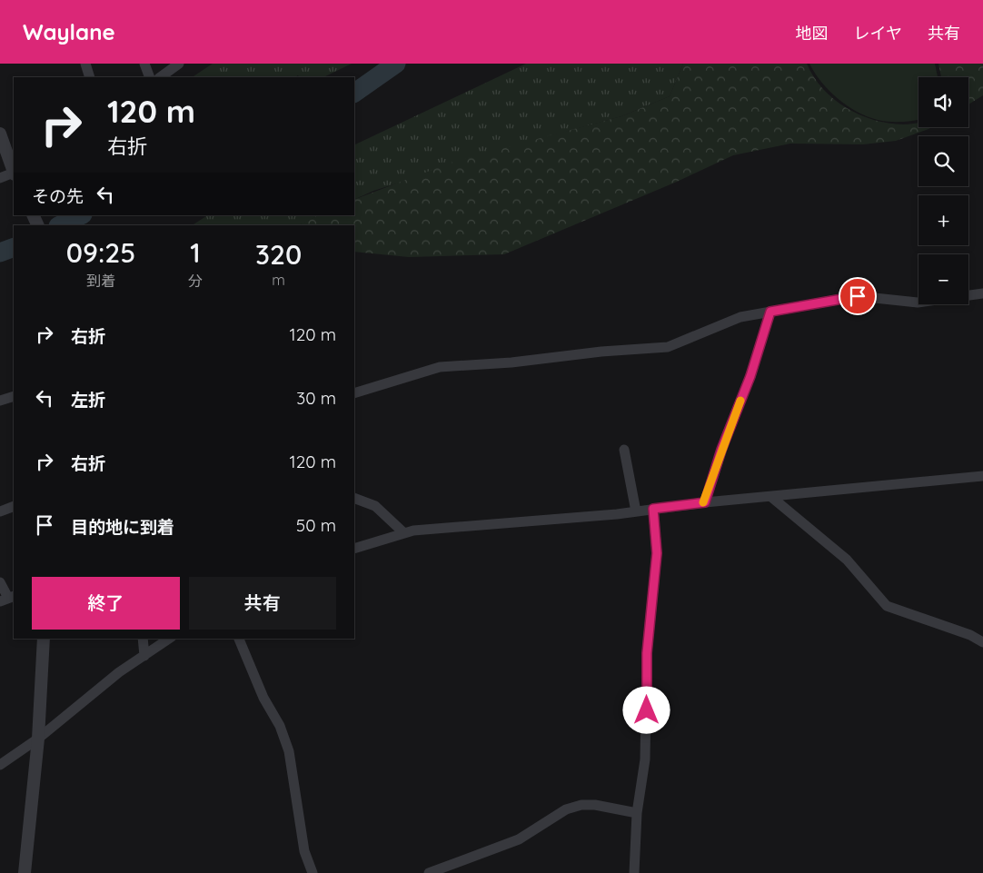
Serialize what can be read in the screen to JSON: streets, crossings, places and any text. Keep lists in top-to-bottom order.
{
  "page": {
    "header": "Waylane",
    "nav": ["地図", "レイヤ", "共有"],
    "map_buttons": ["+", "−"],
    "turn": ["120 m", "右折"],
    "then": "その先",
    "eta": [
      "09:25",
      "到着",
      "1",
      "分",
      "320",
      "m"
    ],
    "list": [
      {
        "name": "右折",
        "value": "120 m"
      },
      {
        "name": "左折",
        "value": "30 m"
      },
      {
        "name": "右折",
        "value": "120 m"
      },
      {
        "name": "目的地に到着",
        "value": "50 m"
      }
    ],
    "buttons": ["終了", "共有"]
  }
}
